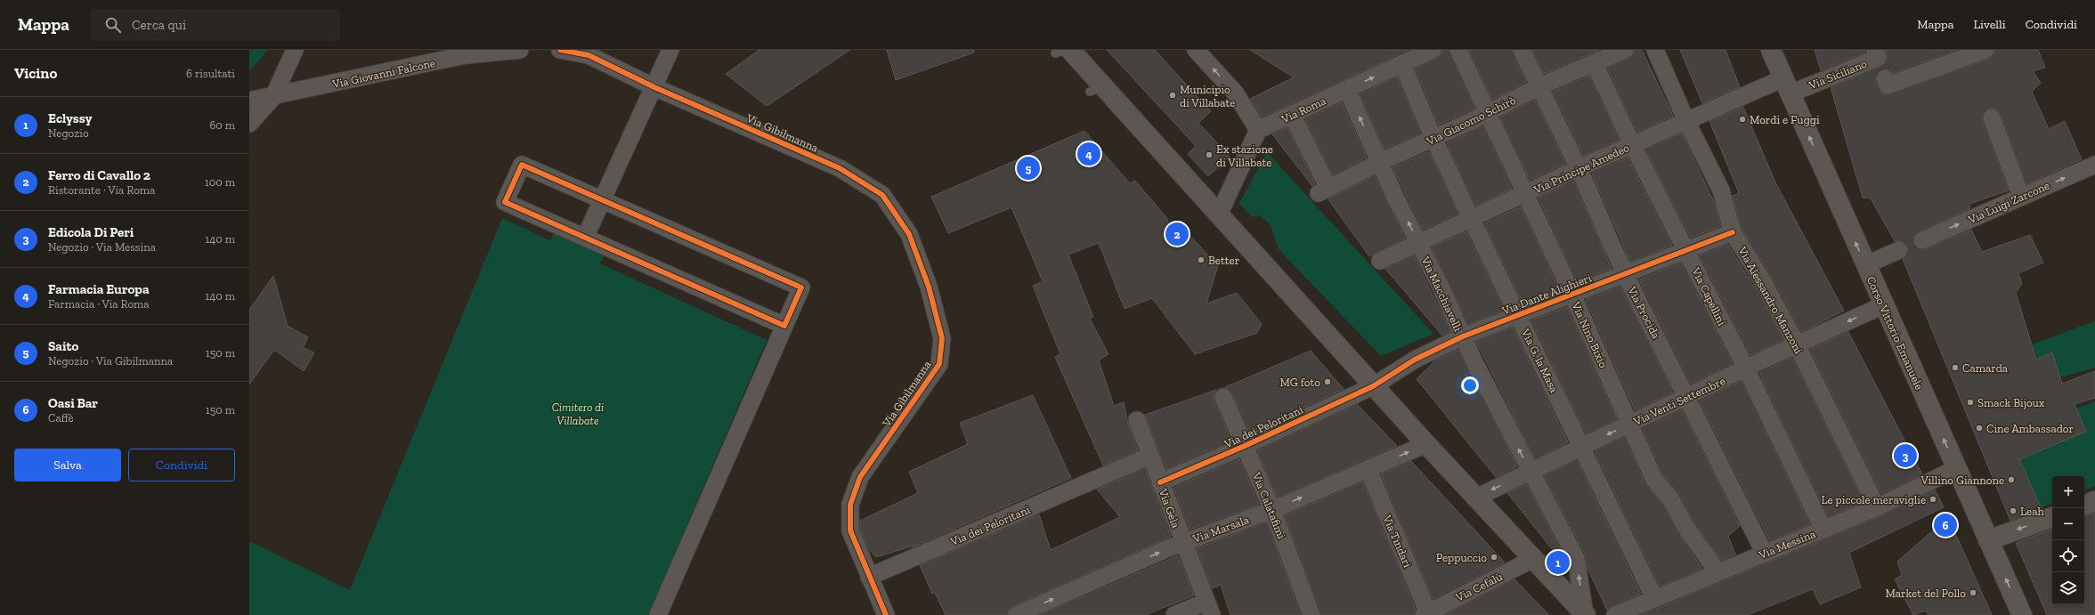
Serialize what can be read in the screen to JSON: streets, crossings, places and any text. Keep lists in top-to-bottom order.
{
  "streets": {
    "main road": ["Corso Vittorio Emanuele"],
    "street": [
      "Via Giovanni Falcone",
      "Via Siciliano",
      "Via Roma",
      "Via Giacomo Schirò",
      "Via Gibilmanna",
      "Via Principe Amedeo",
      "Via Luigi Zarcone",
      "Via Macchiavelli",
      "Via Dante Alighieri",
      "Via Capellini",
      "Via Alessandro Manzoni",
      "Via Procida",
      "Via Nino Bixio",
      "Via G. la Masa",
      "Via Venti Settembre",
      "Via dei Peloritani",
      "Via Calatafimi",
      "Via Gela",
      "Via Marsala",
      "Via Tindari",
      "Via Messina",
      "Via Cefalù"
    ]
  },
  "crossings": [
    ["Via Siciliano", "Via Principe Amedeo"],
    ["Via Siciliano", "Corso Vittorio Emanuele"],
    ["Via Roma", "Via Giacomo Schirò"],
    ["Via Roma", "Via Macchiavelli"],
    ["Via Roma", "Via G. la Masa"],
    ["Via Giacomo Schirò", "Via Macchiavelli"],
    ["Via Giacomo Schirò", "Via Capellini"],
    ["Via Giacomo Schirò", "Via Procida"],
    ["Via Giacomo Schirò", "Via Nino Bixio"],
    ["Via Giacomo Schirò", "Via G. la Masa"],
    ["Via Gibilmanna", "Via dei Peloritani"],
    ["Via Principe Amedeo", "Via Macchiavelli"],
    ["Via Principe Amedeo", "Via Capellini"],
    ["Via Principe Amedeo", "Via Alessandro Manzoni"],
    ["Via Principe Amedeo", "Via Procida"],
    ["Via Principe Amedeo", "Corso Vittorio Emanuele"],
    ["Via Principe Amedeo", "Via Nino Bixio"],
    ["Via Principe Amedeo", "Via G. la Masa"],
    ["Via Macchiavelli", "Via Dante Alighieri"],
    ["Via Macchiavelli", "Via Venti Settembre"],
    ["Via Dante Alighieri", "Via Capellini"],
    ["Via Dante Alighieri", "Via Alessandro Manzoni"],
    ["Via Dante Alighieri", "Via Procida"],
    ["Via Dante Alighieri", "Via Nino Bixio"],
    ["Via Dante Alighieri", "Via G. la Masa"],
    ["Via Dante Alighieri", "Via dei Peloritani"],
    ["Via Capellini", "Via Venti Settembre"],
    ["Via Capellini", "Via Messina"],
    ["Via Alessandro Manzoni", "Via Venti Settembre"],
    ["Via Alessandro Manzoni", "Via Messina"],
    ["Via Procida", "Via Venti Settembre"],
    ["Via Procida", "Via Messina"],
    ["Corso Vittorio Emanuele", "Via Venti Settembre"],
    ["Corso Vittorio Emanuele", "Via Messina"],
    ["Via Nino Bixio", "Via Venti Settembre"],
    ["Via Nino Bixio", "Via Messina"],
    ["Via G. la Masa", "Via Venti Settembre"],
    ["Via G. la Masa", "Via Messina"],
    ["Via dei Peloritani", "Via Calatafimi"],
    ["Via dei Peloritani", "Via Gela"],
    ["Via Calatafimi", "Via Marsala"],
    ["Via Gela", "Via Marsala"],
    ["Via Marsala", "Via Tindari"],
    ["Via Tindari", "Via Cefalù"]
  ],
  "one_way": [
    "Via Luigi Zarcone",
    "Via Macchiavelli",
    "Corso Vittorio Emanuele",
    "Via Venti Settembre",
    "Via Marsala"
  ],
  "parks": ["Cimitero di Villabate"],
  "places": [
    "Municipio di Villabate",
    "Mordi e Fuggi",
    "Ex stazione di Villabate",
    "Better",
    "Camarda",
    "MG foto",
    "Smack Bijoux",
    "Cine Ambassador",
    "Villino Giannone",
    "Le piccole meraviglie",
    "Leah",
    "Peppuccio",
    "Market del Pollo"
  ],
  "page": {
    "header": "Mappa",
    "search": "Cerca qui",
    "nav": ["Mappa", "Livelli", "Condividi"],
    "heading": ["Vicino", "6 risultati"],
    "list": [
      {
        "mark": "1",
        "name": "Eclyssy",
        "note": "Negozio",
        "value": "60 m"
      },
      {
        "mark": "2",
        "name": "Ferro di Cavallo 2",
        "note": "Ristorante · Via Roma",
        "value": "100 m"
      },
      {
        "mark": "3",
        "name": "Edicola Di Peri",
        "note": "Negozio · Via Messina",
        "value": "140 m"
      },
      {
        "mark": "4",
        "name": "Farmacia Europa",
        "note": "Farmacia · Via Roma",
        "value": "140 m"
      },
      {
        "mark": "5",
        "name": "Saito",
        "note": "Negozio · Via Gibilmanna",
        "value": "150 m"
      },
      {
        "mark": "6",
        "name": "Oasi Bar",
        "note": "Caffè",
        "value": "150 m"
      }
    ],
    "pins": [
      "4",
      "5",
      "2",
      "3",
      "6",
      "1"
    ],
    "buttons": ["Salva", "Condividi"],
    "map_buttons": ["+", "−"]
  }
}
